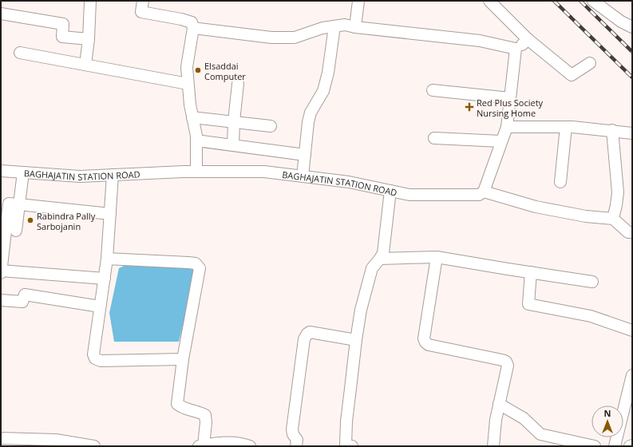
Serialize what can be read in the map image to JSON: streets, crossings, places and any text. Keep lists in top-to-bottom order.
{
  "streets": {
    "street": ["BAGHAJATIN STATION ROAD"]
  },
  "places": {
    "other": ["Elsaddai Computer", "Rabindra Pally Sarbojanin"],
    "health": ["Red Plus Society Nursing Home"]
  },
  "north": "top"
}
